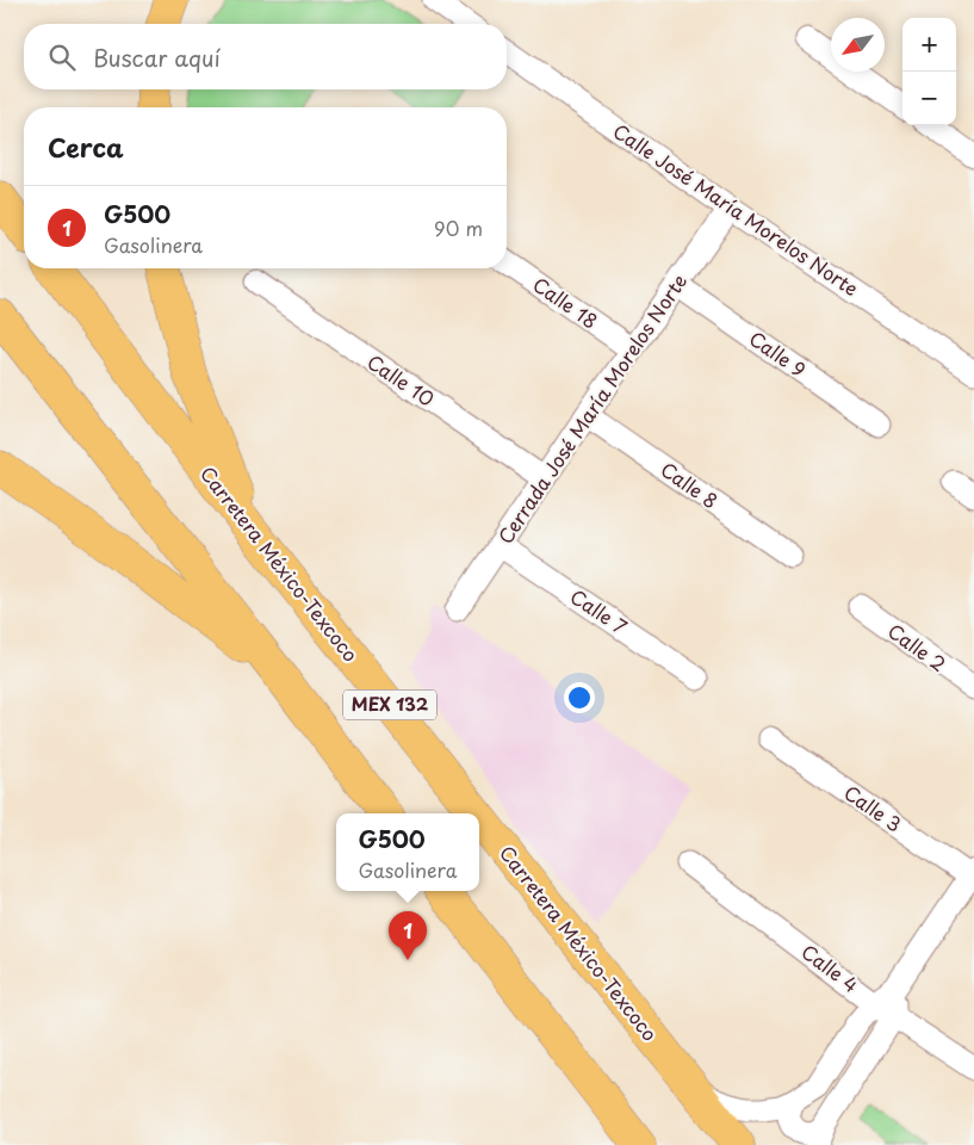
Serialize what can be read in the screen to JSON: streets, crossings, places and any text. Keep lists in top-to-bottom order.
{
  "streets": {
    "highway": ["Carretera México-Texcoco", "MEX 132"],
    "street": [
      "Calle José María Morelos Norte",
      "Calle 18",
      "Calle 9",
      "Calle 10",
      "Cerrada José María Morelos Norte",
      "Calle 8",
      "Calle 7",
      "Calle 2",
      "Calle 3",
      "Calle 4"
    ]
  },
  "crossings": [
    ["Calle José María Morelos Norte", "Cerrada José María Morelos Norte"],
    ["Calle 18", "Cerrada José María Morelos Norte"],
    ["Calle 9", "Cerrada José María Morelos Norte"],
    ["Calle 10", "Cerrada José María Morelos Norte"],
    ["Cerrada José María Morelos Norte", "Calle 8"],
    ["Cerrada José María Morelos Norte", "Calle 7"]
  ],
  "north": "bottom left",
  "page": {
    "map_buttons": ["+", "−"],
    "search": "Buscar aquí",
    "heading": "Cerca",
    "list": [
      {
        "mark": "1",
        "name": "G500",
        "note": "Gasolinera",
        "value": "90 m"
      }
    ],
    "popup": ["G500", "Gasolinera"],
    "pins": "1"
  }
}
